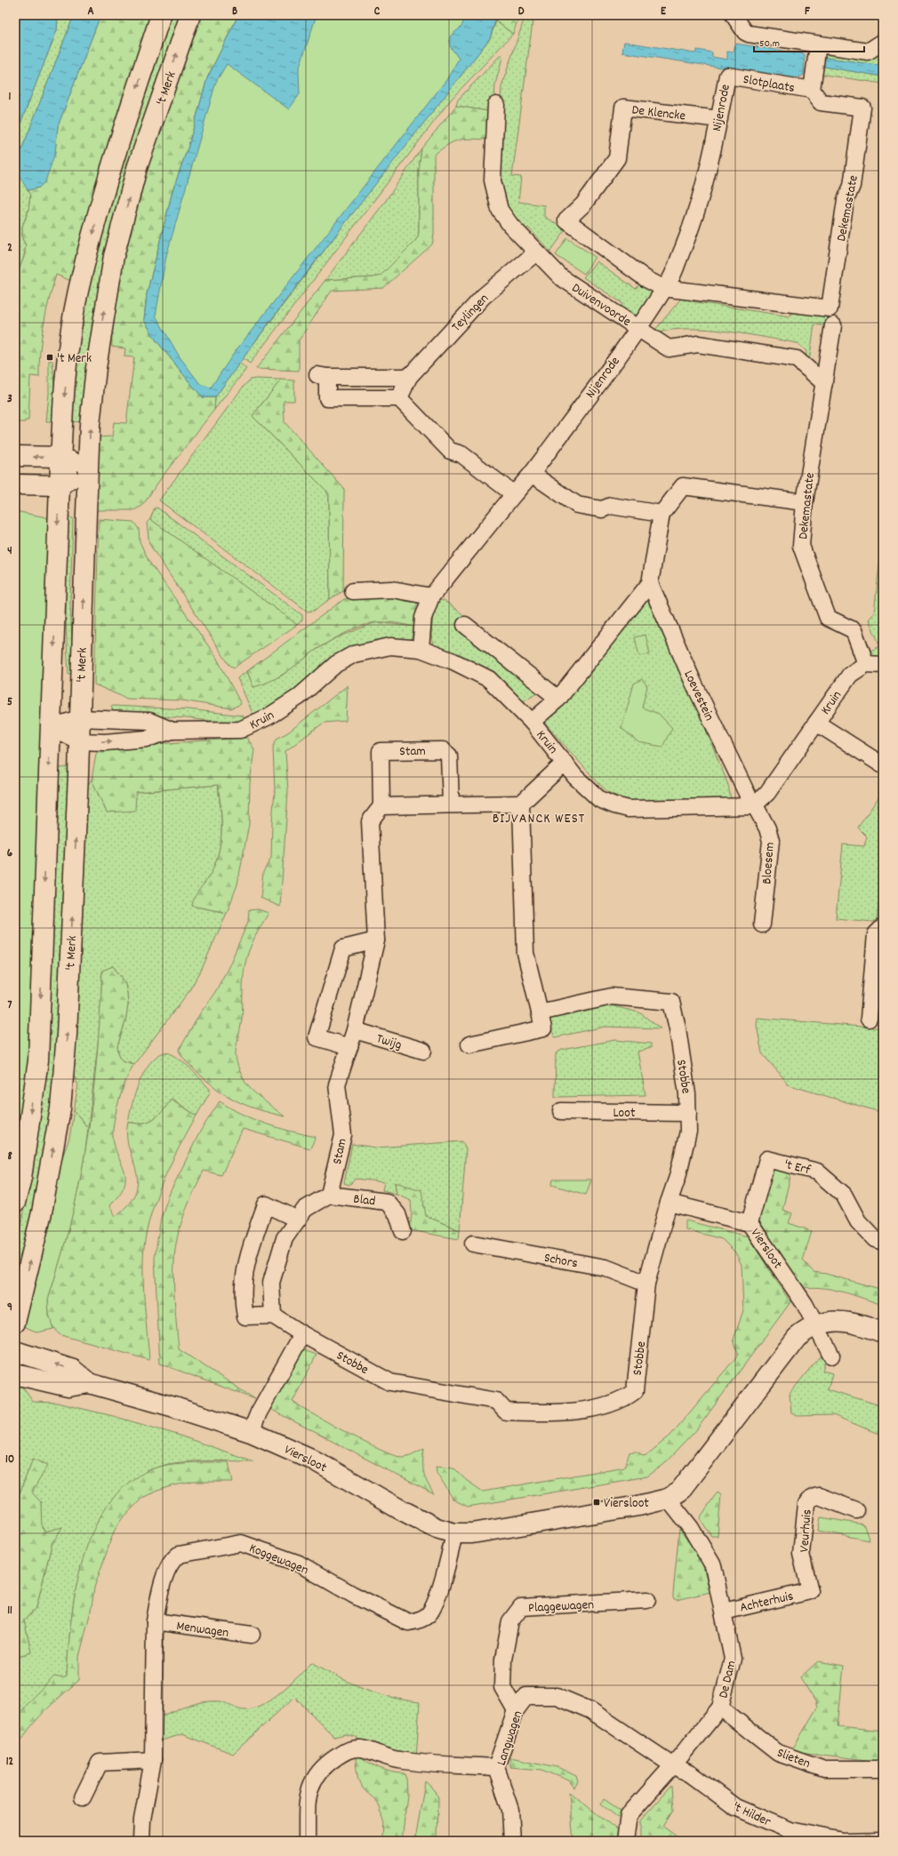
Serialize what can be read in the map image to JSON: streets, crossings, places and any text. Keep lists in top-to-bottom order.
{
  "streets": {
    "main road": ["'t Merk", "Viersloot"],
    "street": [
      "Slotplaats",
      "Nijenrode",
      "De Klencke",
      "Dekemastate",
      "Duivenvoorde",
      "Teylingen",
      "Loevestein",
      "Kruin",
      "Stam",
      "Bloesem",
      "Twijg",
      "Stobbe",
      "Loot",
      "'t Erf",
      "Blad",
      "Schors",
      "Veurhuis",
      "Koggewagen",
      "Achterhuis",
      "Plaggewagen",
      "Menwagen",
      "De Dam",
      "Langwagen",
      "Slieten",
      "'t Hilder"
    ]
  },
  "crossings": [
    ["Slotplaats", "Nijenrode"],
    ["Slotplaats", "Dekemastate"],
    ["'t Merk", "Kruin"],
    ["Nijenrode", "De Klencke"],
    ["Nijenrode", "Dekemastate"],
    ["Nijenrode", "Duivenvoorde"],
    ["Nijenrode", "Kruin"],
    ["De Klencke", "Dekemastate"],
    ["Dekemastate", "Duivenvoorde"],
    ["Dekemastate", "Kruin"],
    ["Duivenvoorde", "Teylingen"],
    ["Loevestein", "Kruin"],
    ["Loevestein", "Bloesem"],
    ["Kruin", "Bloesem"],
    ["Stam", "Twijg"],
    ["Stam", "Blad"],
    ["Stobbe", "Loot"],
    ["Stobbe", "Viersloot"],
    ["Stobbe", "Schors"],
    ["'t Erf", "Viersloot"],
    ["Viersloot", "Koggewagen"],
    ["Viersloot", "De Dam"],
    ["Veurhuis", "Achterhuis"],
    ["Koggewagen", "Menwagen"],
    ["Achterhuis", "De Dam"],
    ["Plaggewagen", "Langwagen"],
    ["De Dam", "Langwagen"],
    ["De Dam", "Slieten"],
    ["De Dam", "'t Hilder"],
    ["Langwagen", "'t Hilder"]
  ],
  "districts": ["BIJVANCK WEST"],
  "places": {
    "transit": ["'t Merk", "Viersloot"]
  },
  "scale_bar": "50 m",
  "grid": {
    "columns": [
      "A",
      "B",
      "C",
      "D",
      "E",
      "F"
    ],
    "rows": [
      "1",
      "2",
      "3",
      "4",
      "5",
      "6",
      "7",
      "8",
      "9",
      "10",
      "11",
      "12"
    ]
  }
}
